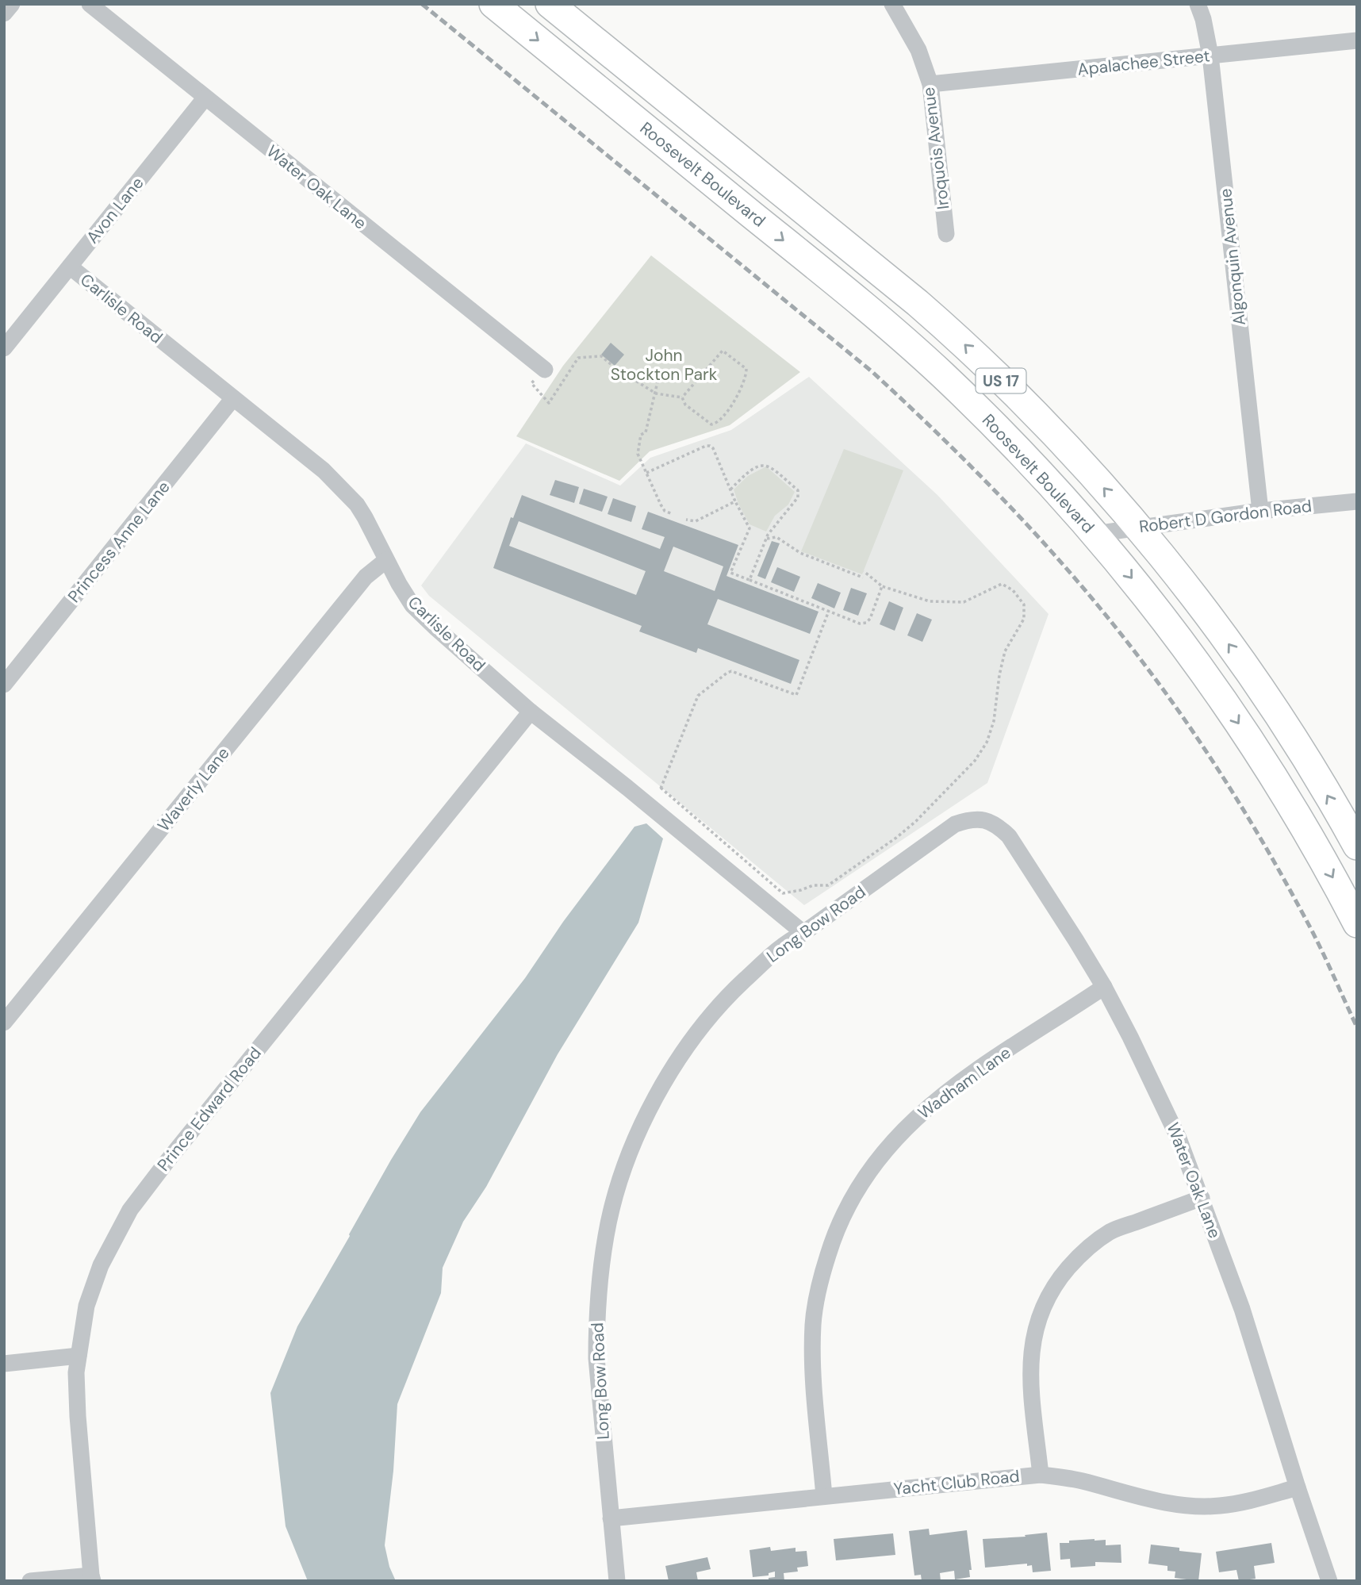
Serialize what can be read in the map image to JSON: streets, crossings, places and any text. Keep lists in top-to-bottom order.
{
  "streets": {
    "highway": ["Roosevelt Boulevard", "US 17"],
    "street": [
      "Apalachee Street",
      "Iroquois Avenue",
      "Water Oak Lane",
      "Avon Lane",
      "Algonquin Avenue",
      "Carlisle Road",
      "Robert D Gordon Road",
      "Princess Anne Lane",
      "Waverly Lane",
      "Long Bow Road",
      "Wadham Lane",
      "Prince Edward Road",
      "Yacht Club Road"
    ]
  },
  "crossings": [
    ["Apalachee Street", "Iroquois Avenue"],
    ["Apalachee Street", "Algonquin Avenue"],
    ["Roosevelt Boulevard", "Robert D Gordon Road"],
    ["Water Oak Lane", "Avon Lane"],
    ["Water Oak Lane", "Long Bow Road"],
    ["Water Oak Lane", "Wadham Lane"],
    ["Water Oak Lane", "Yacht Club Road"],
    ["Avon Lane", "Carlisle Road"],
    ["Algonquin Avenue", "Robert D Gordon Road"],
    ["Carlisle Road", "Princess Anne Lane"],
    ["Carlisle Road", "Waverly Lane"],
    ["Carlisle Road", "Long Bow Road"],
    ["Carlisle Road", "Prince Edward Road"],
    ["US 17", "Robert D Gordon Road"],
    ["Long Bow Road", "Yacht Club Road"],
    ["Wadham Lane", "Yacht Club Road"]
  ],
  "parks": ["John Stockton Park"]
}
